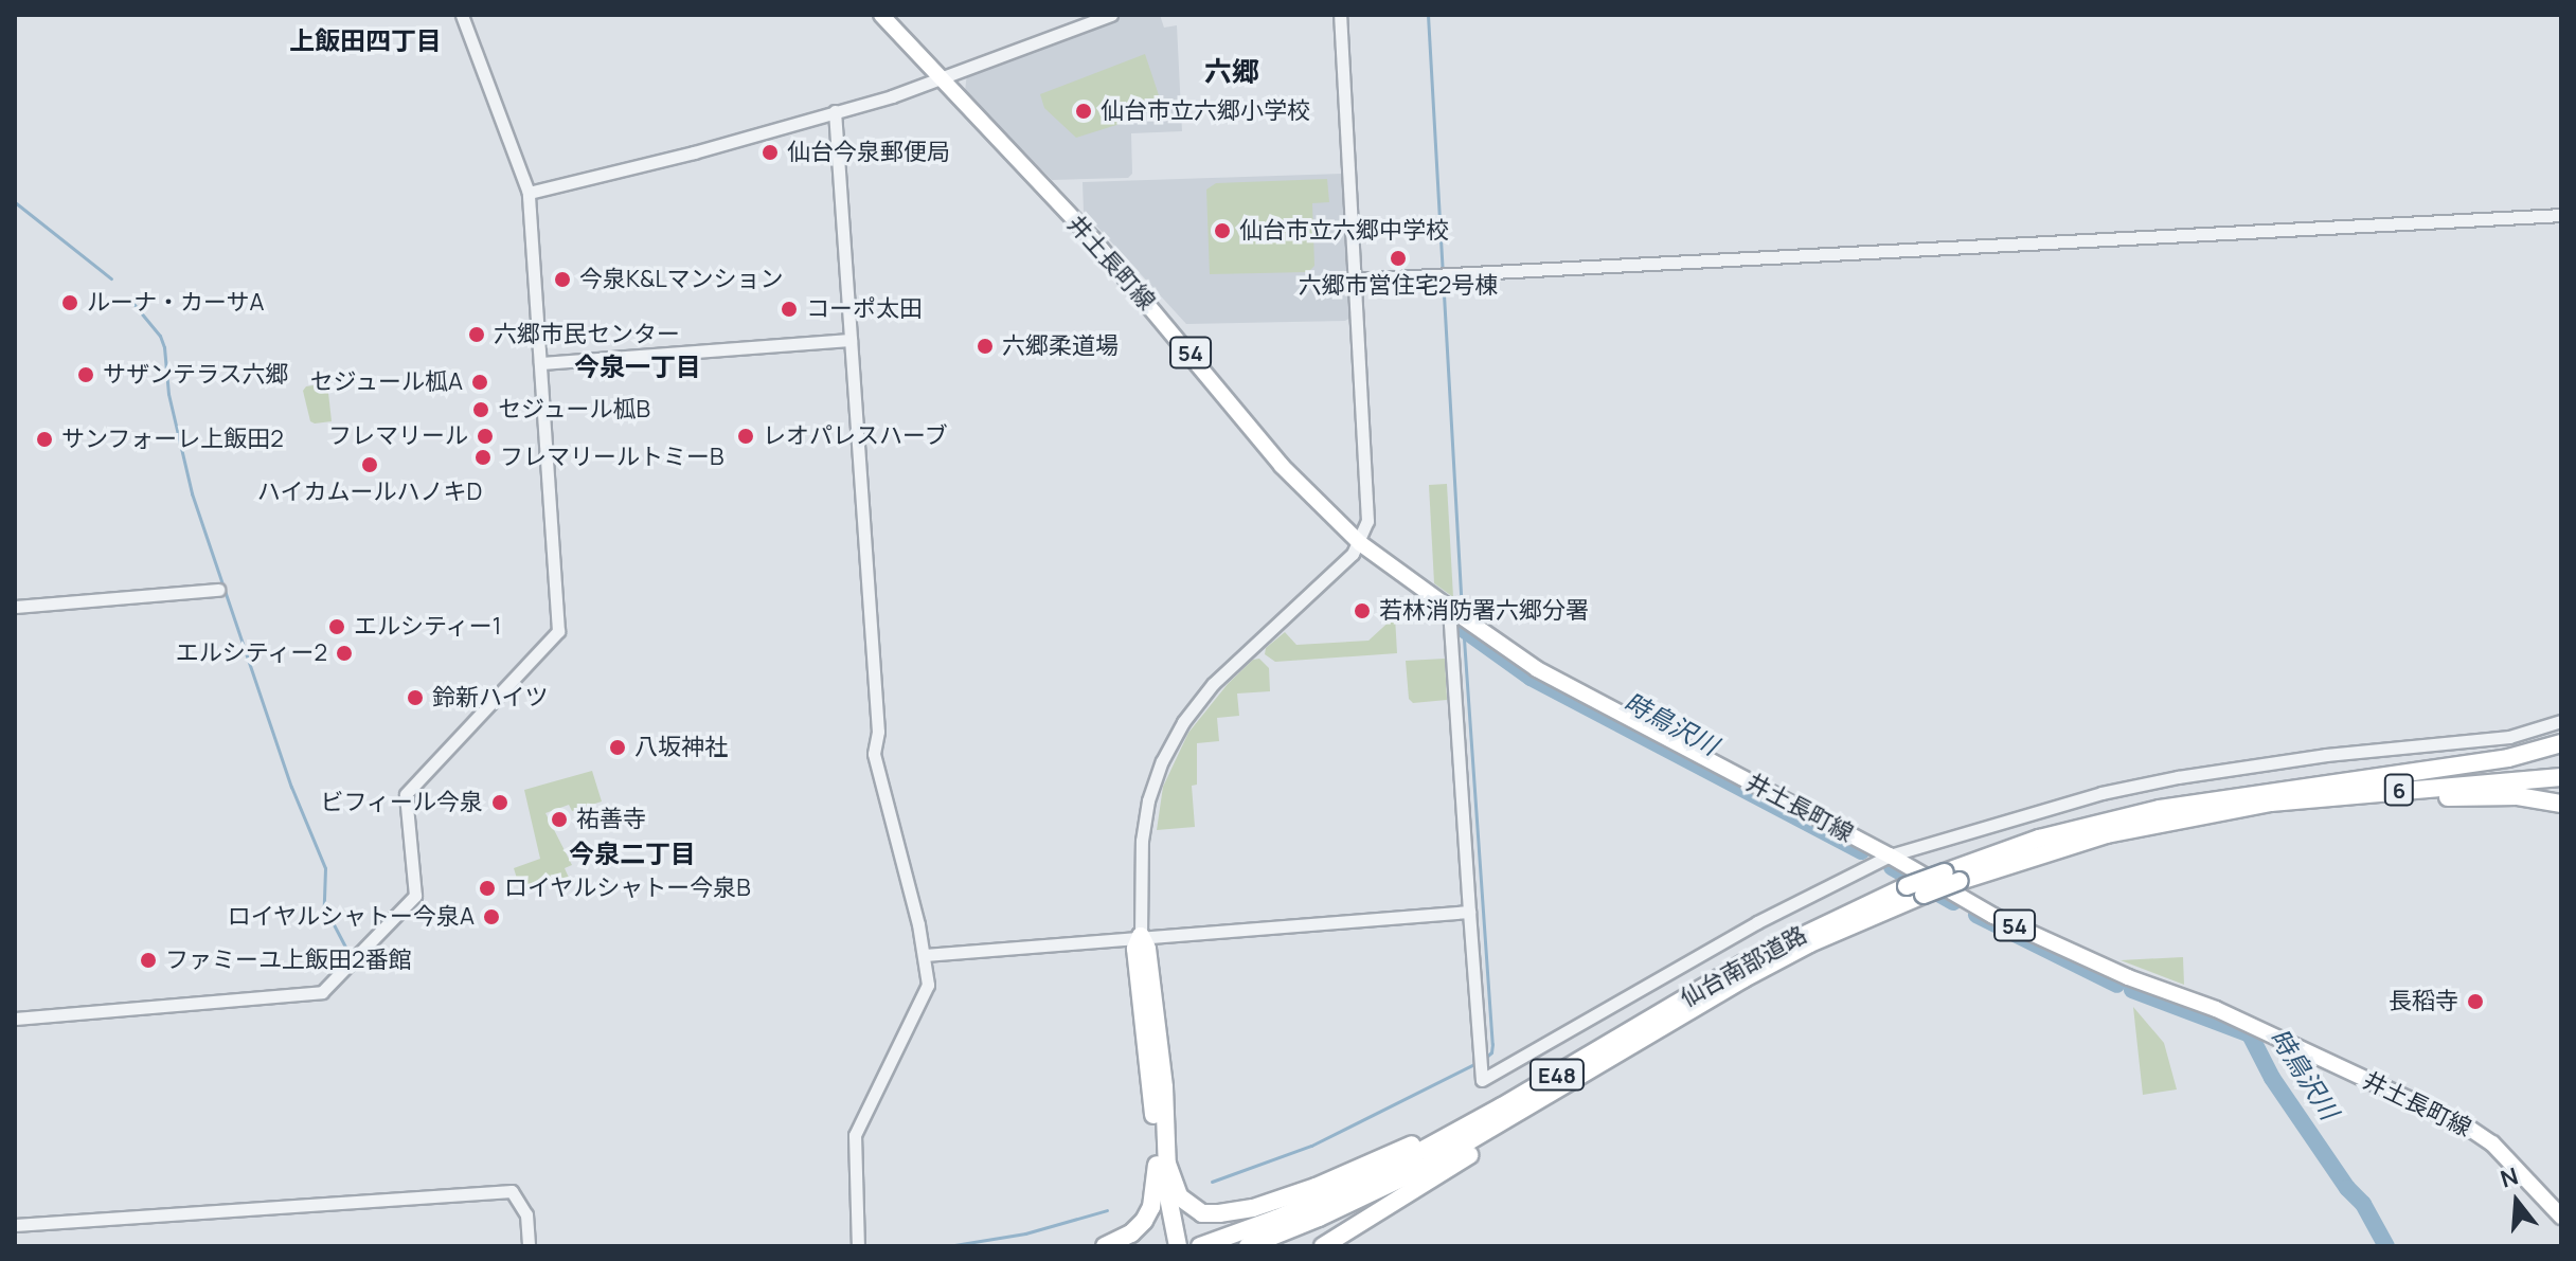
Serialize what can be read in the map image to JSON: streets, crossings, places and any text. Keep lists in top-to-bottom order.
{
  "streets": {
    "highway": ["6", "仙台南部道路", "E48"],
    "main road": ["井土長町線", "54"]
  },
  "crossings": [
    ["6", "仙台南部道路"]
  ],
  "districts": [
    "上飯田四丁目",
    "六郷",
    "今泉一丁目",
    "今泉二丁目"
  ],
  "water": ["時鳥沢川"],
  "places": [
    "仙台市立六郷小学校",
    "仙台今泉郵便局",
    "仙台市立六郷中学校",
    "六郷市営住宅2号棟",
    "今泉K&Lマンション",
    "ルーナ・カーサA",
    "コーポ太田",
    "六郷市民センター",
    "六郷柔道場",
    "サザンテラス六郷",
    "セジュール柧A",
    "セジュール柧B",
    "フレマリール",
    "レオパレスハーブ",
    "サンフォーレ上飯田2",
    "フレマリールトミーB",
    "ハイカムールハノキD",
    "若林消防署六郷分署",
    "エルシティー1",
    "エルシティー2",
    "鈴新ハイツ",
    "八坂神社",
    "ビフィール今泉",
    "祐善寺",
    "ロイヤルシャトー今泉B",
    "ロイヤルシャトー今泉A",
    "ファミーユ上飯田2番館",
    "長稻寺"
  ],
  "north": "top"
}
